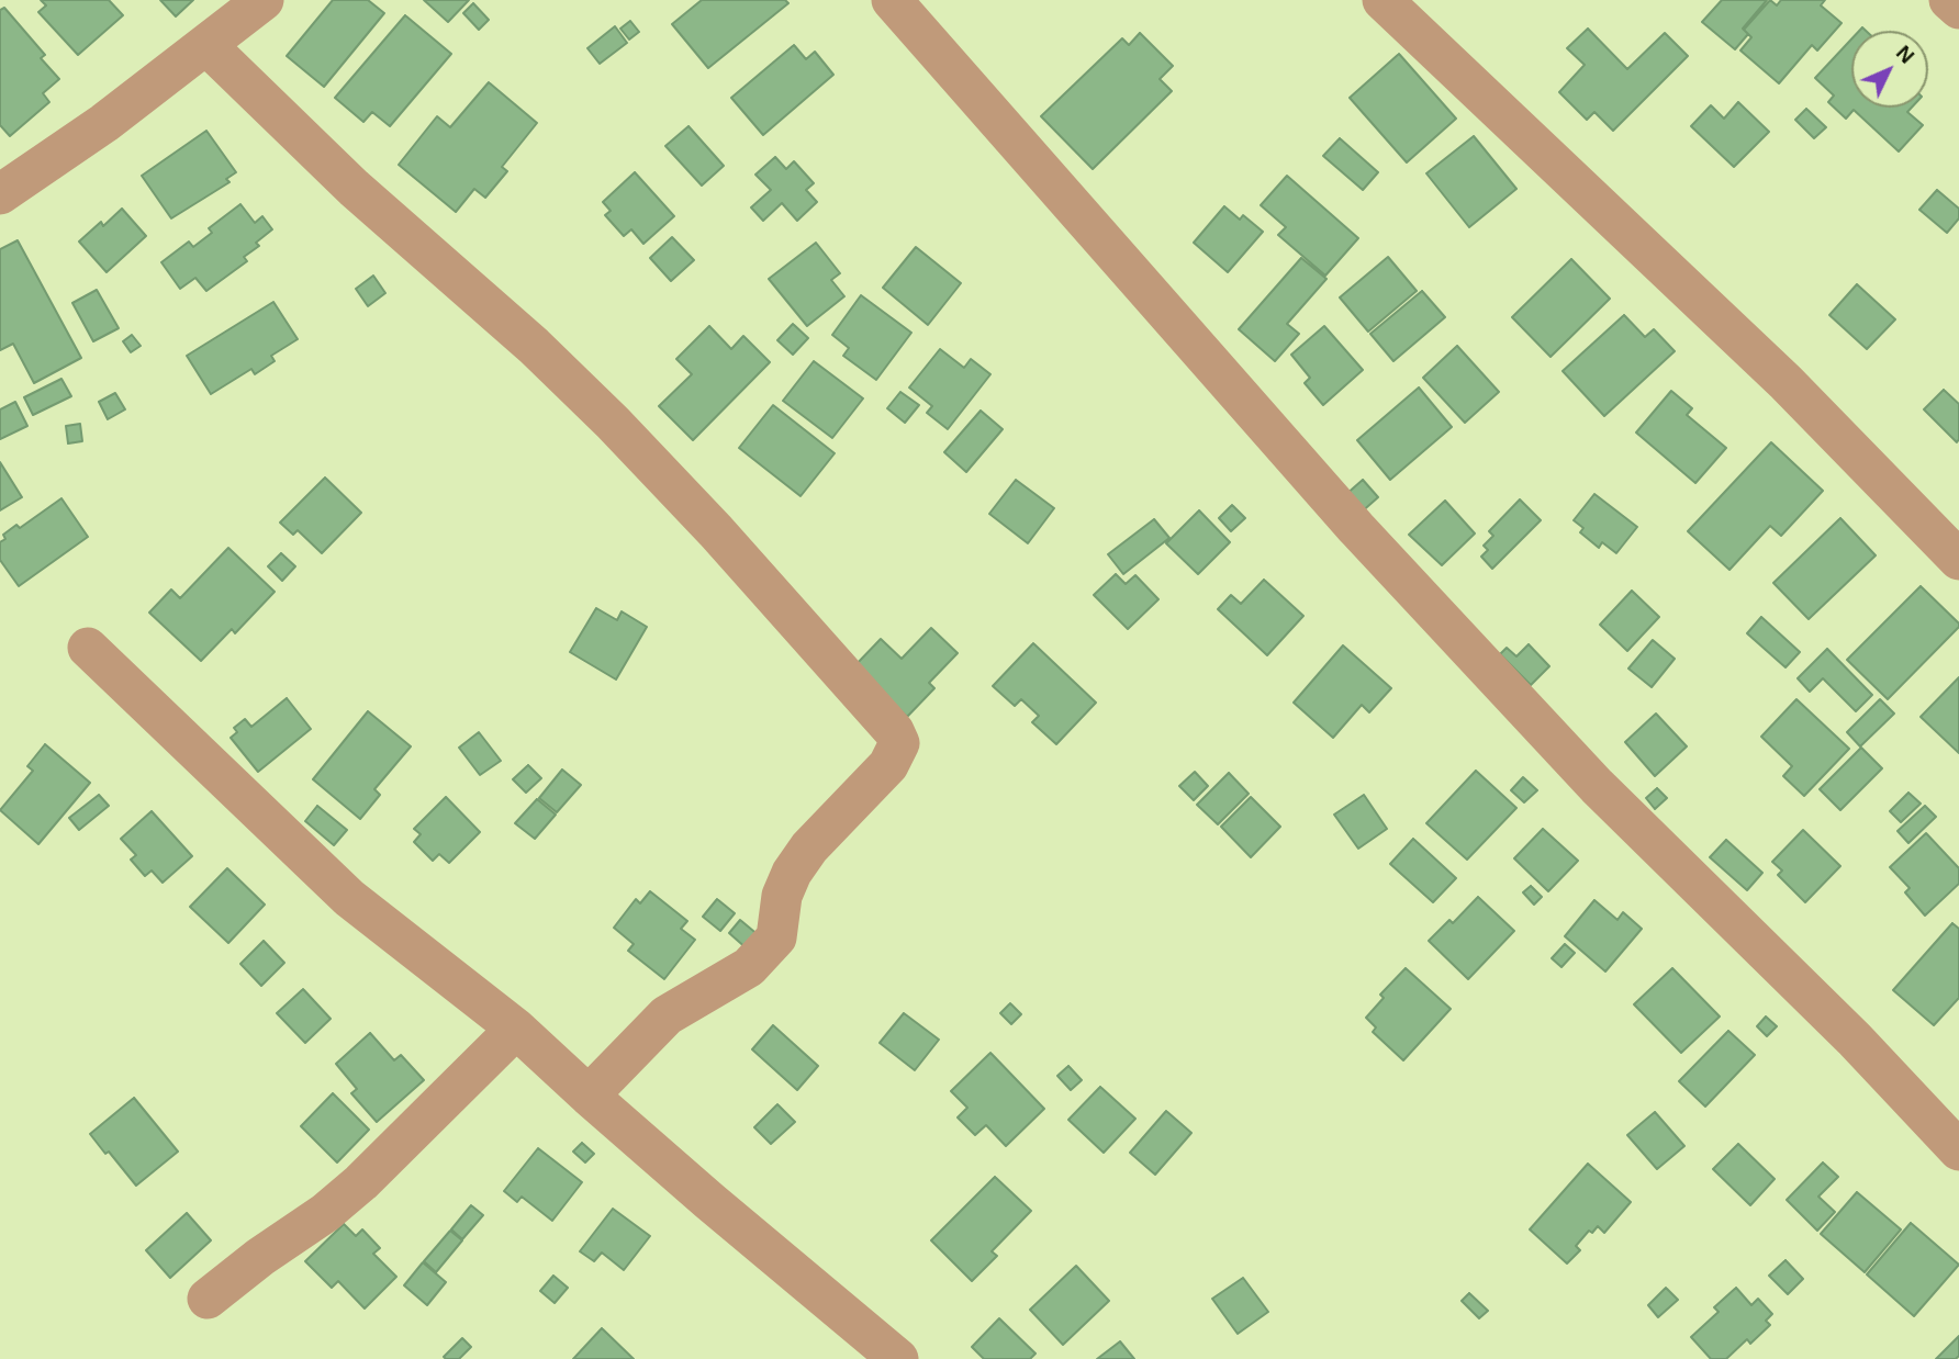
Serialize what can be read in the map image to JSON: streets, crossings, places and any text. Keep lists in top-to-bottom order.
{
  "north": "top right"
}
